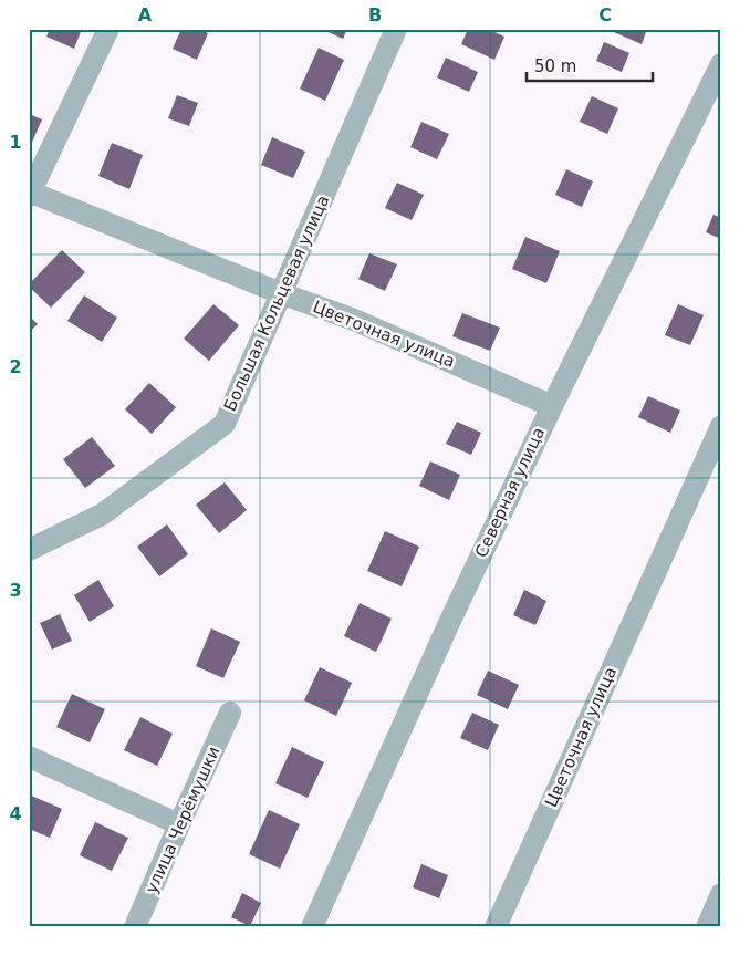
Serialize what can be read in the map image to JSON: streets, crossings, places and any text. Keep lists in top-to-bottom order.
{
  "streets": {
    "street": [
      "Большая Кольцевая улица",
      "Цветочная улица",
      "Северная улица",
      "улица Черёмушки"
    ]
  },
  "crossings": [
    ["Большая Кольцевая улица", "Цветочная улица"],
    ["Цветочная улица", "Северная улица"]
  ],
  "scale_bar": "50 m",
  "grid": {
    "columns": ["A", "B", "C"],
    "rows": [
      "1",
      "2",
      "3",
      "4"
    ]
  }
}
